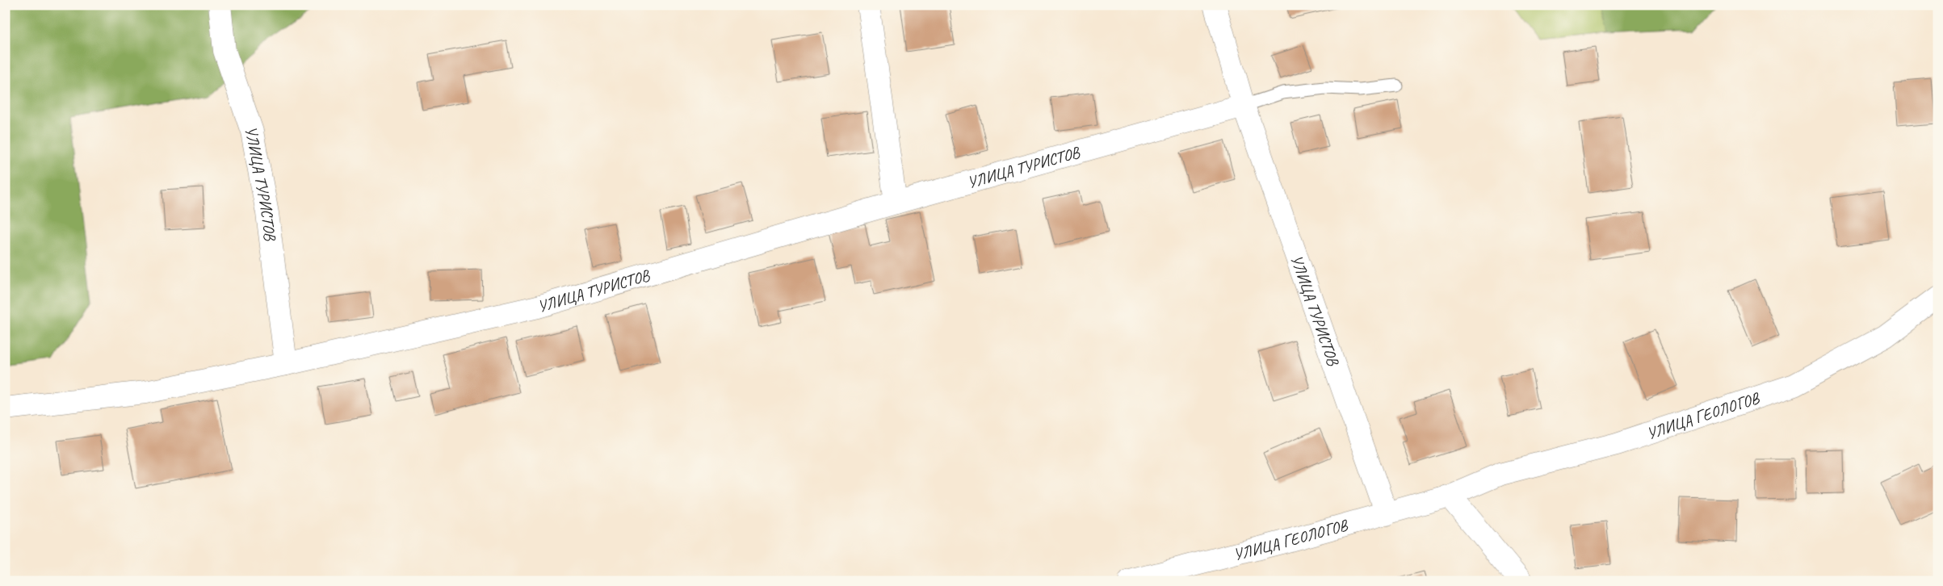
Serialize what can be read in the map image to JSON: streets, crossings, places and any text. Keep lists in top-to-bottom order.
{
  "streets": {
    "street": ["УЛИЦА ТУРИСТОВ", "УЛИЦА ГЕОЛОГОВ"]
  },
  "crossings": [
    ["УЛИЦА ТУРИСТОВ", "УЛИЦА ГЕОЛОГОВ"]
  ]
}
